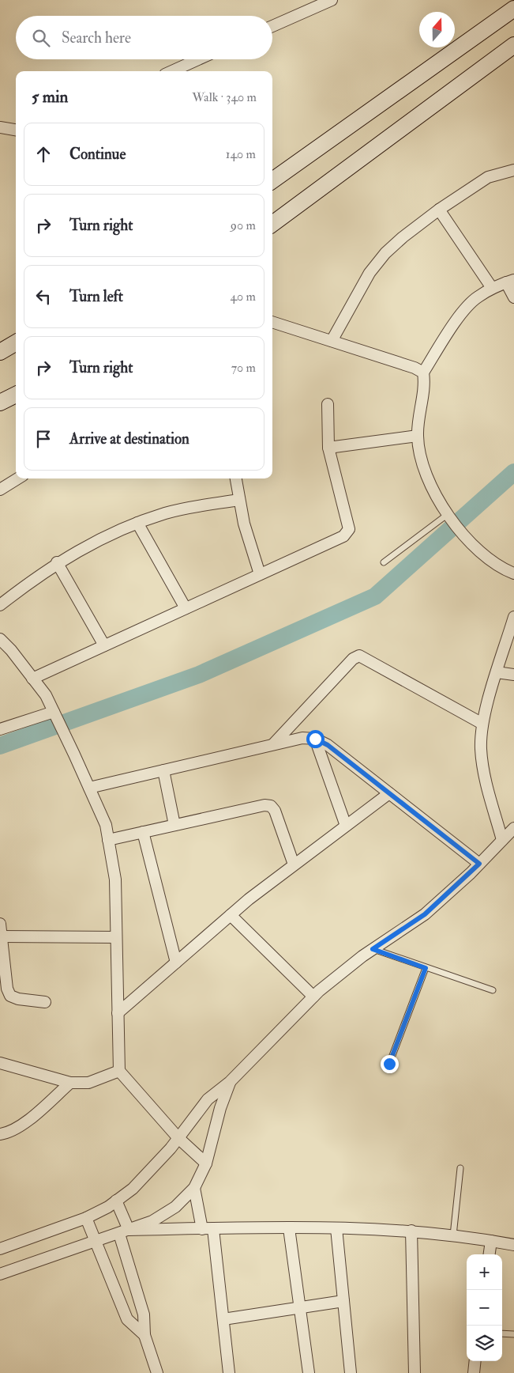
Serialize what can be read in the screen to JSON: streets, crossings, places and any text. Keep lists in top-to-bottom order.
{
  "north": "top",
  "page": {
    "search": "Search here",
    "heading": ["5 min", "Walk · 340 m"],
    "list": [
      ["Continue", "140 m"],
      ["Turn right", "90 m"],
      ["Turn left", "40 m"],
      ["Turn right", "70 m"],
      "Arrive at destination"
    ],
    "map_buttons": ["+", "−"]
  }
}
